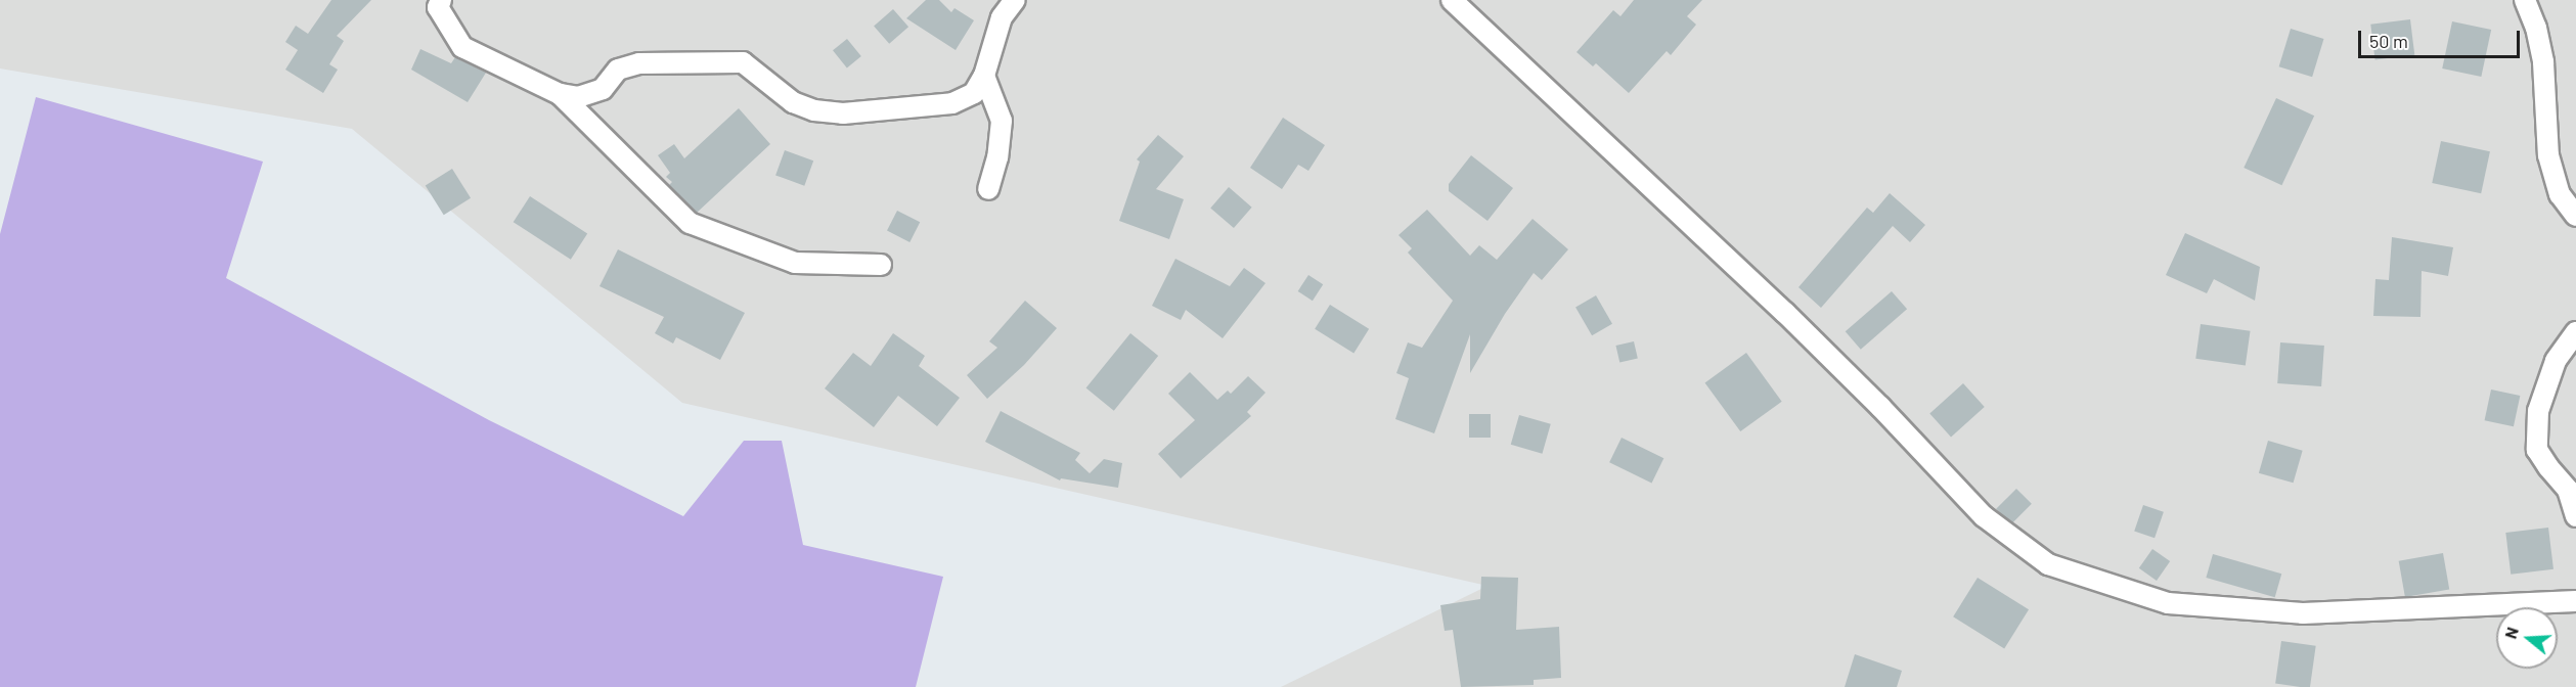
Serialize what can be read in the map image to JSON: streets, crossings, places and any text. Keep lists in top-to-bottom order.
{
  "scale_bar": "50 m",
  "north": "left"
}
